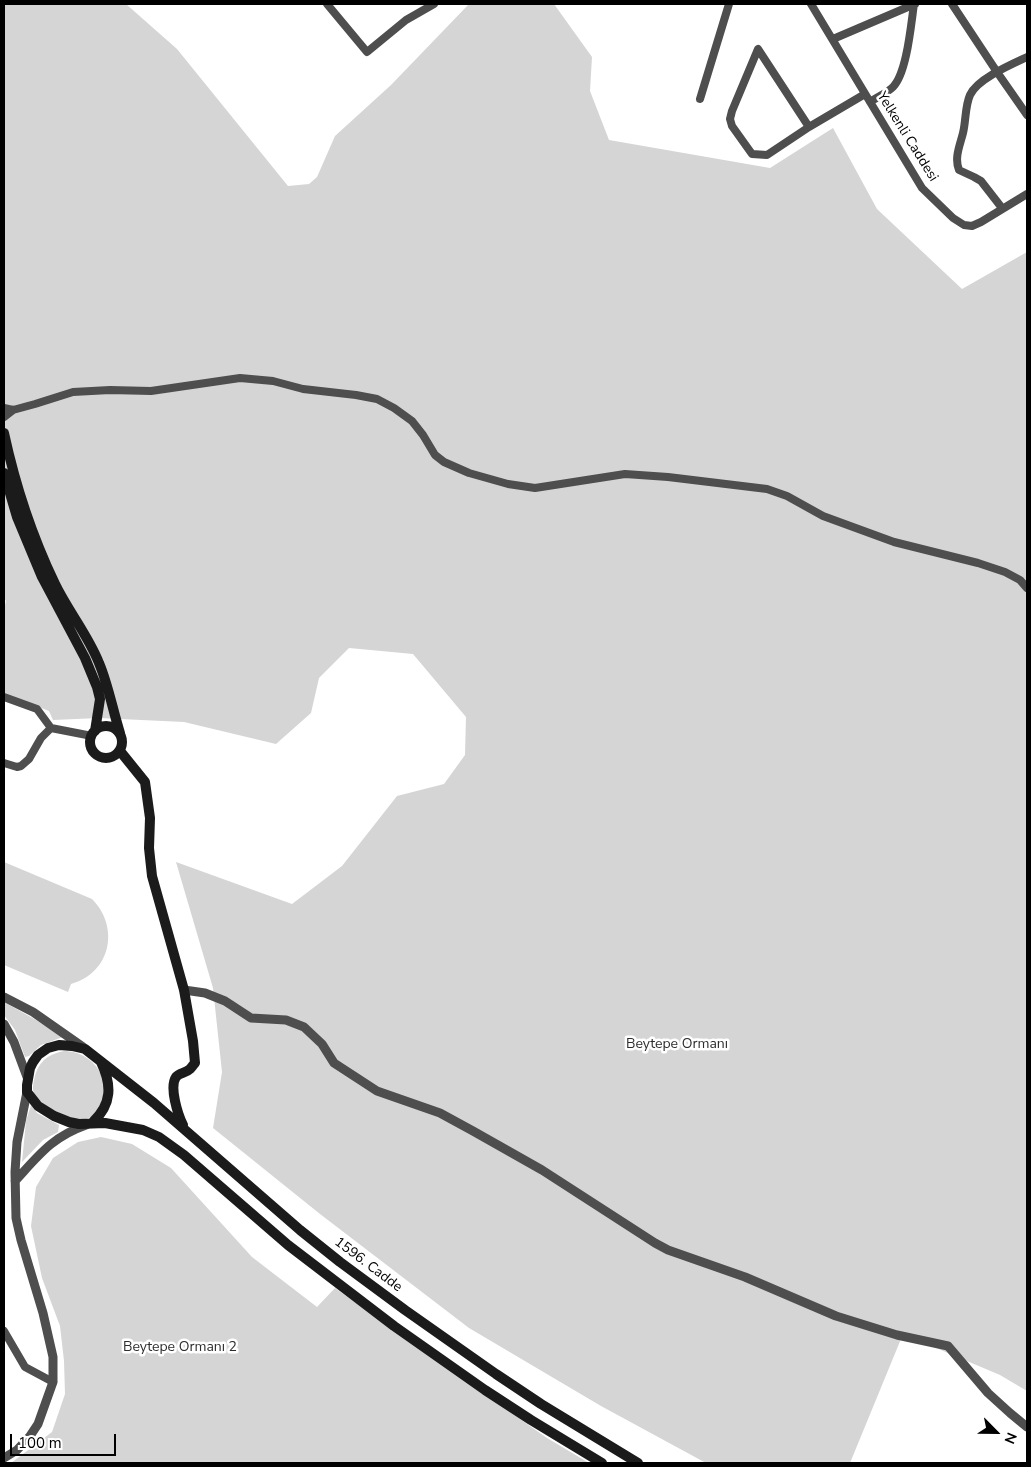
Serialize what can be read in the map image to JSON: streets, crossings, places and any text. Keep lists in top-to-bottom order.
{
  "streets": {
    "main road": ["1596. Cadde"],
    "street": ["Yelkenli Caddesi"]
  },
  "parks": ["Beytepe Ormanı", "Beytepe Ormanı 2"],
  "scale_bar": "100 m",
  "north": "bottom right"
}
